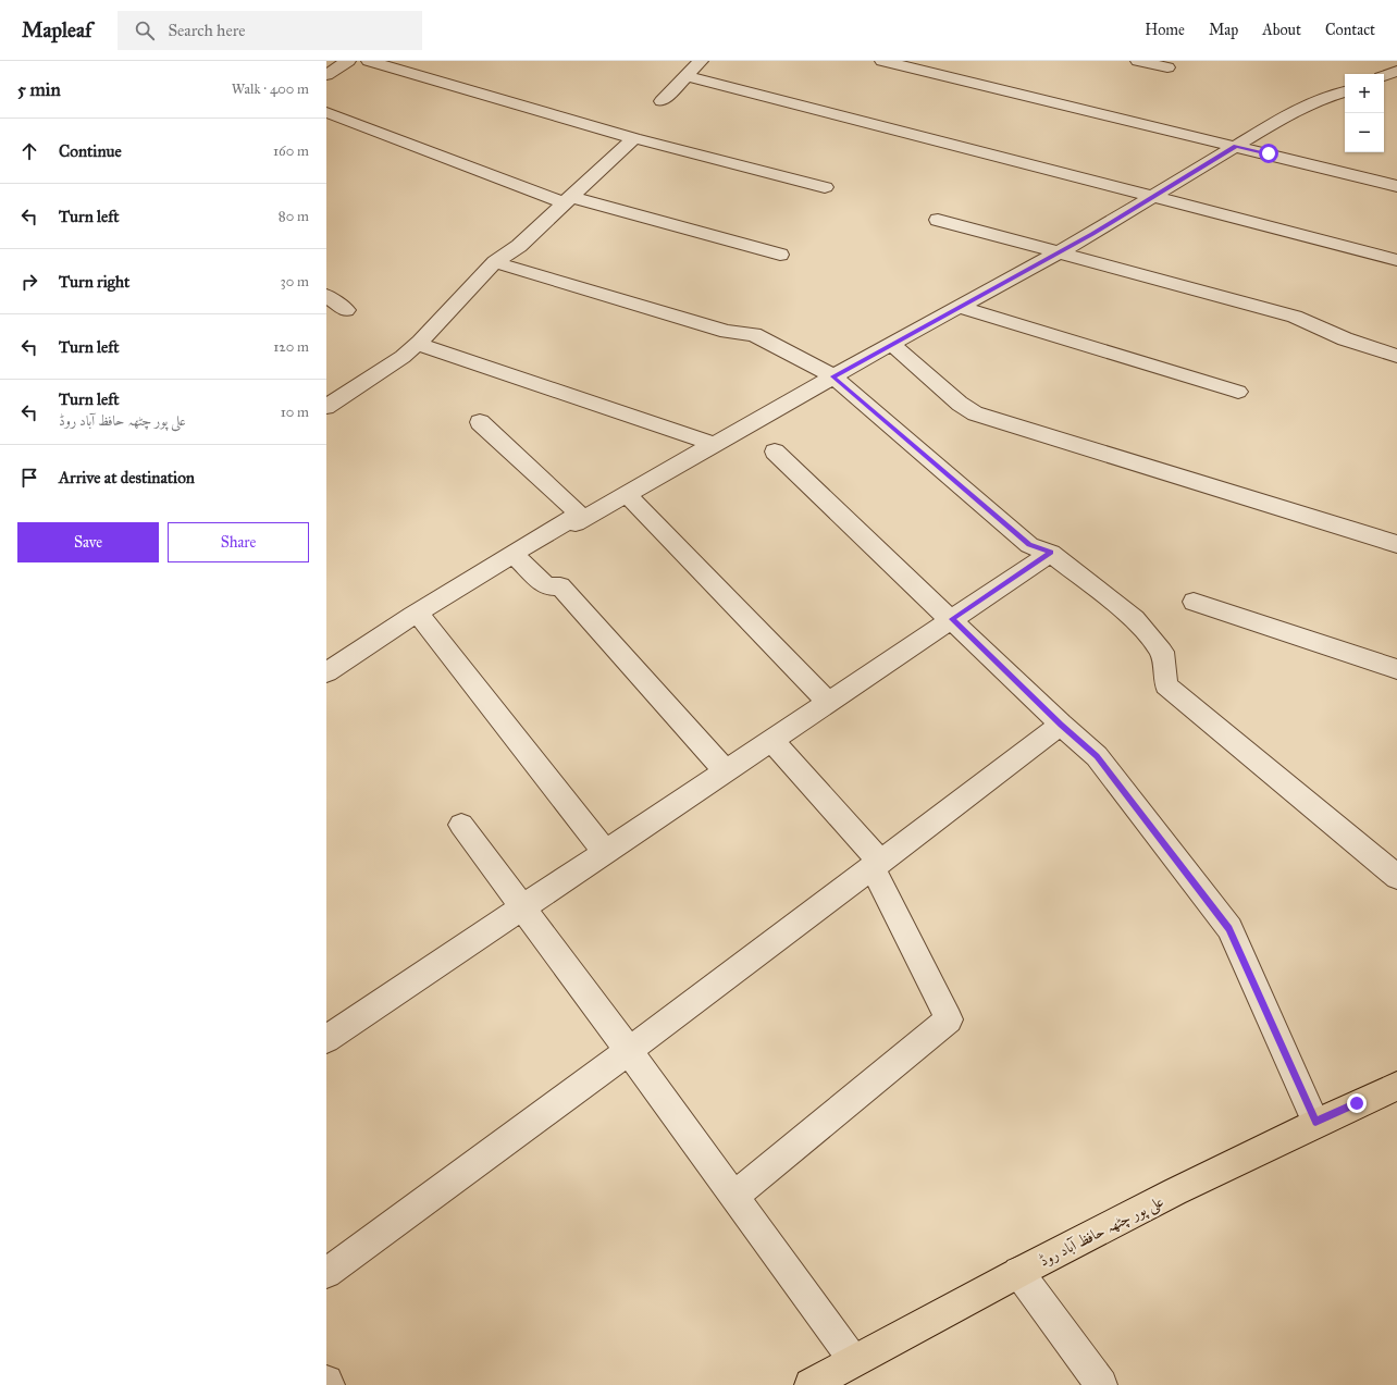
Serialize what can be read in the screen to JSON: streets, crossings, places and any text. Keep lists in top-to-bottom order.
{
  "streets": {
    "main road": ["علی پور چٹھہ حافظ آباد روڈ"]
  },
  "page": {
    "header": "Mapleaf",
    "search": "Search here",
    "nav": [
      "Home",
      "Map",
      "About",
      "Contact"
    ],
    "heading": ["5 min", "Walk · 400 m"],
    "map_buttons": ["+", "−"],
    "list": [
      ["Continue", "160 m"],
      ["Turn left", "80 m"],
      ["Turn right", "30 m"],
      ["Turn left", "120 m"],
      ["Turn left", "علی پور چٹھہ حافظ آباد روڈ", "10 m"],
      "Arrive at destination"
    ],
    "buttons": ["Save", "Share"]
  }
}
